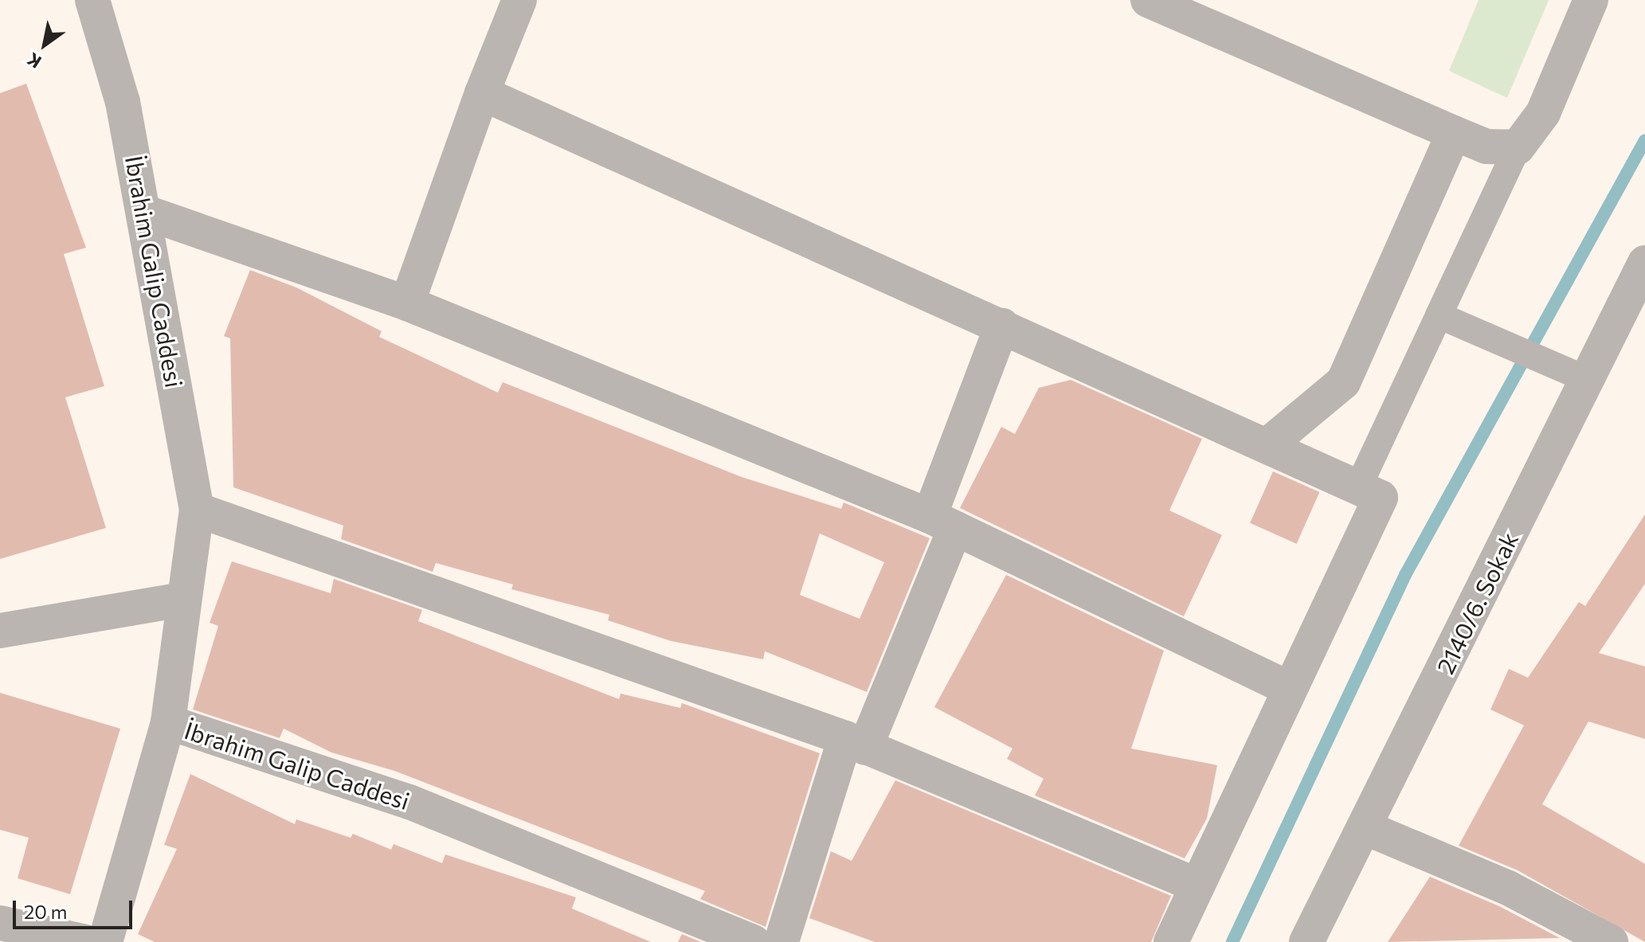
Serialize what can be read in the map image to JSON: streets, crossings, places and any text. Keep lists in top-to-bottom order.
{
  "streets": {
    "street": ["İbrahim Galip Caddesi", "2140/6. Sokak"]
  },
  "scale_bar": "20 m",
  "north": "bottom left"
}
